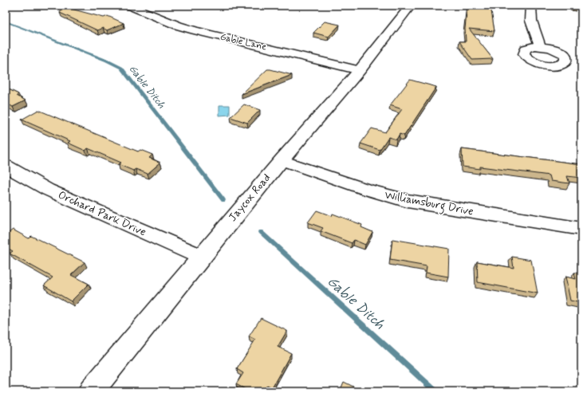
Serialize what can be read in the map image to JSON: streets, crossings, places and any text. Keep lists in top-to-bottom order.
{
  "streets": {
    "street": [
      "Gable Lane",
      "Jaycox Road",
      "Williamsburg Drive",
      "Orchard Park Drive"
    ]
  },
  "crossings": [
    ["Gable Lane", "Jaycox Road"],
    ["Jaycox Road", "Williamsburg Drive"],
    ["Jaycox Road", "Orchard Park Drive"]
  ],
  "water": ["Gable Ditch"]
}
